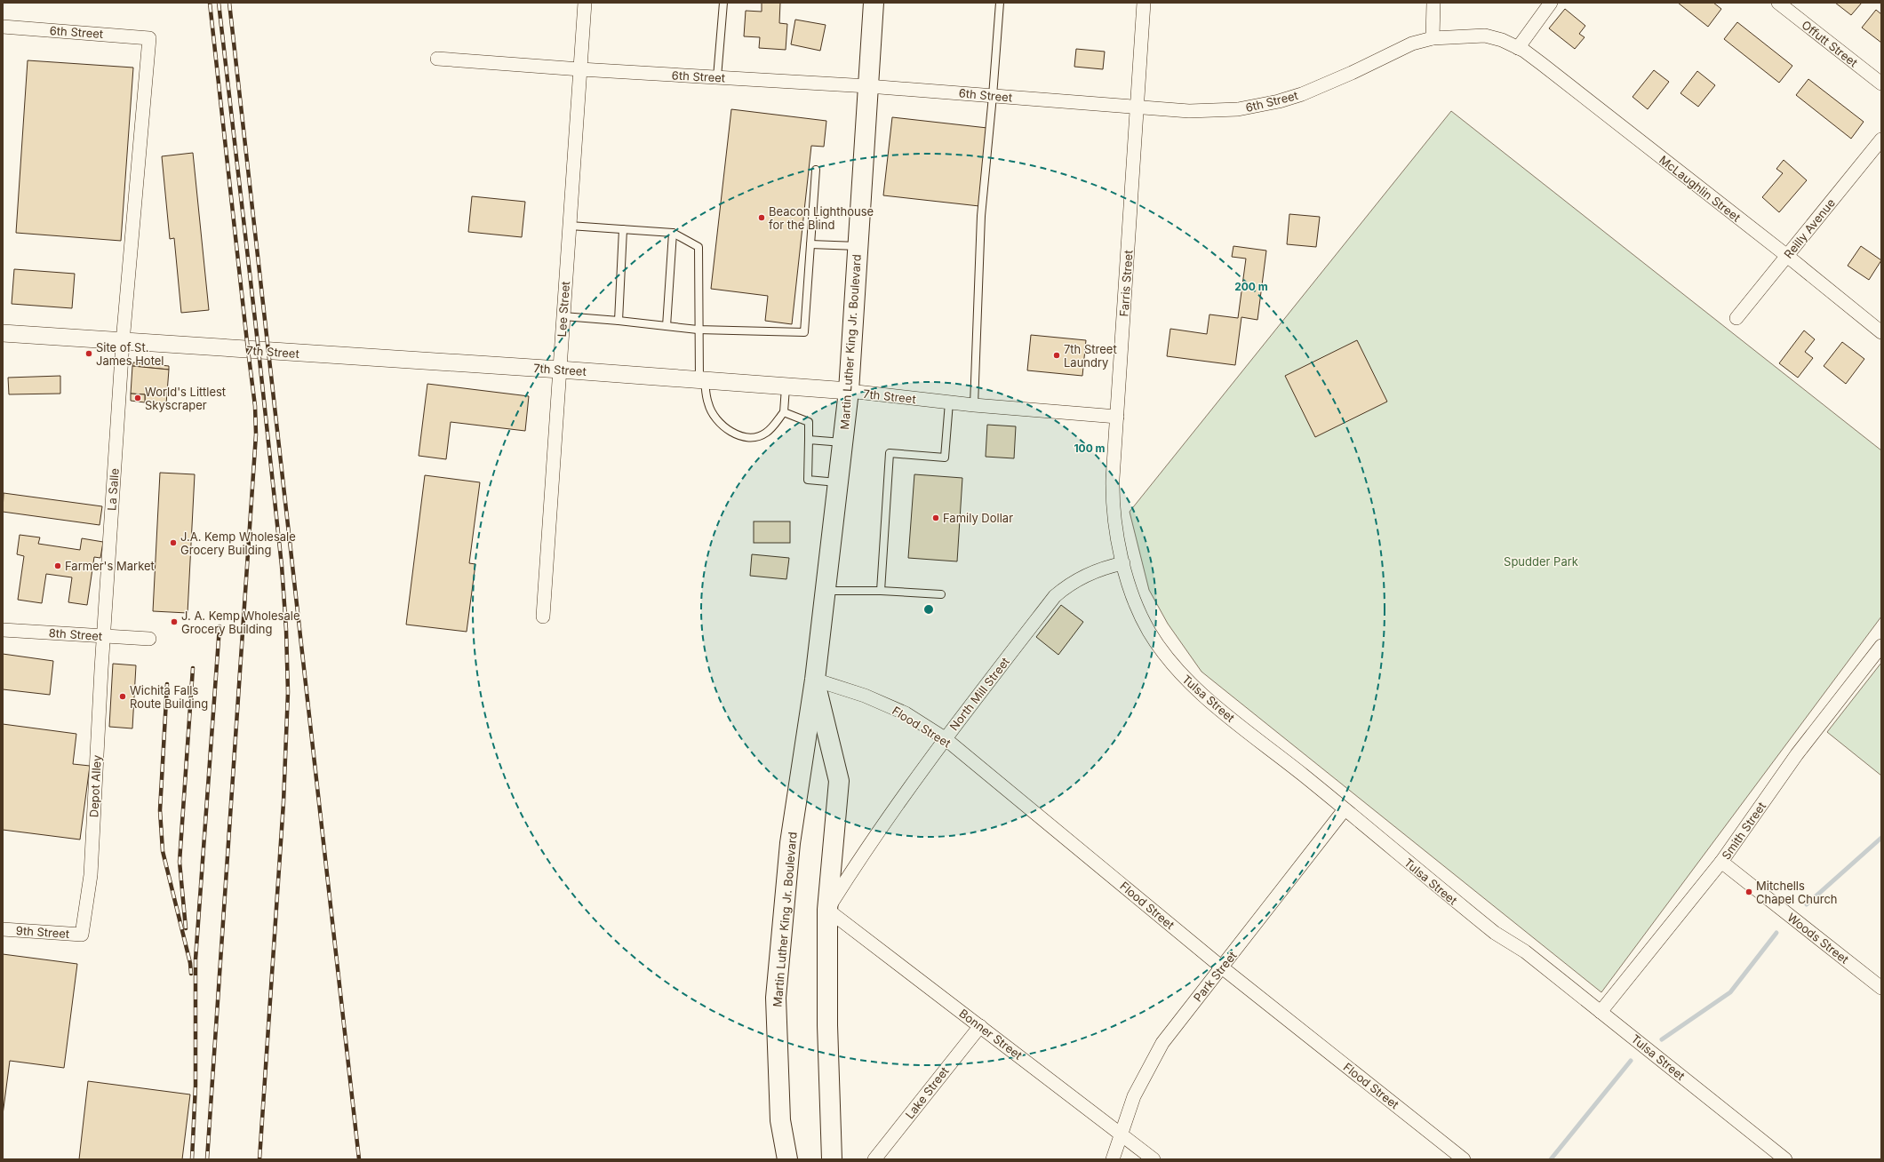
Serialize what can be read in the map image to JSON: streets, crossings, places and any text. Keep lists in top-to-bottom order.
{
  "streets": {
    "main road": ["Martin Luther King Jr. Boulevard"],
    "street": [
      "6th Street",
      "Offutt Street",
      "McLaughlin Street",
      "Reilly Avenue",
      "Farris Street",
      "Lee Street",
      "7th Street",
      "La Salle",
      "8th Street",
      "North Mill Street",
      "Tulsa Street",
      "Flood Street",
      "Depot Alley",
      "Smith Street",
      "9th Street",
      "Woods Street",
      "Park Street",
      "Bonner Street",
      "Lake Street"
    ]
  },
  "crossings": [
    ["6th Street", "McLaughlin Street"],
    ["6th Street", "Farris Street"],
    ["6th Street", "Lee Street"],
    ["6th Street", "Martin Luther King Jr. Boulevard"],
    ["6th Street", "La Salle"],
    ["McLaughlin Street", "Reilly Avenue"],
    ["Farris Street", "7th Street"],
    ["Farris Street", "North Mill Street"],
    ["Farris Street", "Tulsa Street"],
    ["Lee Street", "7th Street"],
    ["Martin Luther King Jr. Boulevard", "7th Street"],
    ["Martin Luther King Jr. Boulevard", "North Mill Street"],
    ["Martin Luther King Jr. Boulevard", "Flood Street"],
    ["Martin Luther King Jr. Boulevard", "Bonner Street"],
    ["7th Street", "La Salle"],
    ["La Salle", "8th Street"],
    ["La Salle", "Depot Alley"],
    ["8th Street", "Depot Alley"],
    ["North Mill Street", "Tulsa Street"],
    ["North Mill Street", "Flood Street"],
    ["North Mill Street", "Bonner Street"],
    ["Tulsa Street", "Smith Street"],
    ["Tulsa Street", "Park Street"],
    ["Flood Street", "Park Street"],
    ["Depot Alley", "9th Street"],
    ["Smith Street", "Woods Street"],
    ["Park Street", "Bonner Street"],
    ["Bonner Street", "Lake Street"]
  ],
  "parks": ["Spudder Park"],
  "places": [
    "Beacon Lighthouse for the Blind",
    "Site of St. James Hotel",
    "7th Street Laundry",
    "World's Littlest Skyscraper",
    "Family Dollar",
    "J.A. Kemp Wholesale Grocery Building",
    "Farmer's Market",
    "J. A. Kemp Wholesale Grocery Building",
    "Wichita Falls Route Building",
    "Mitchells Chapel Church"
  ],
  "rings": ["200 m", "100 m"]
}
